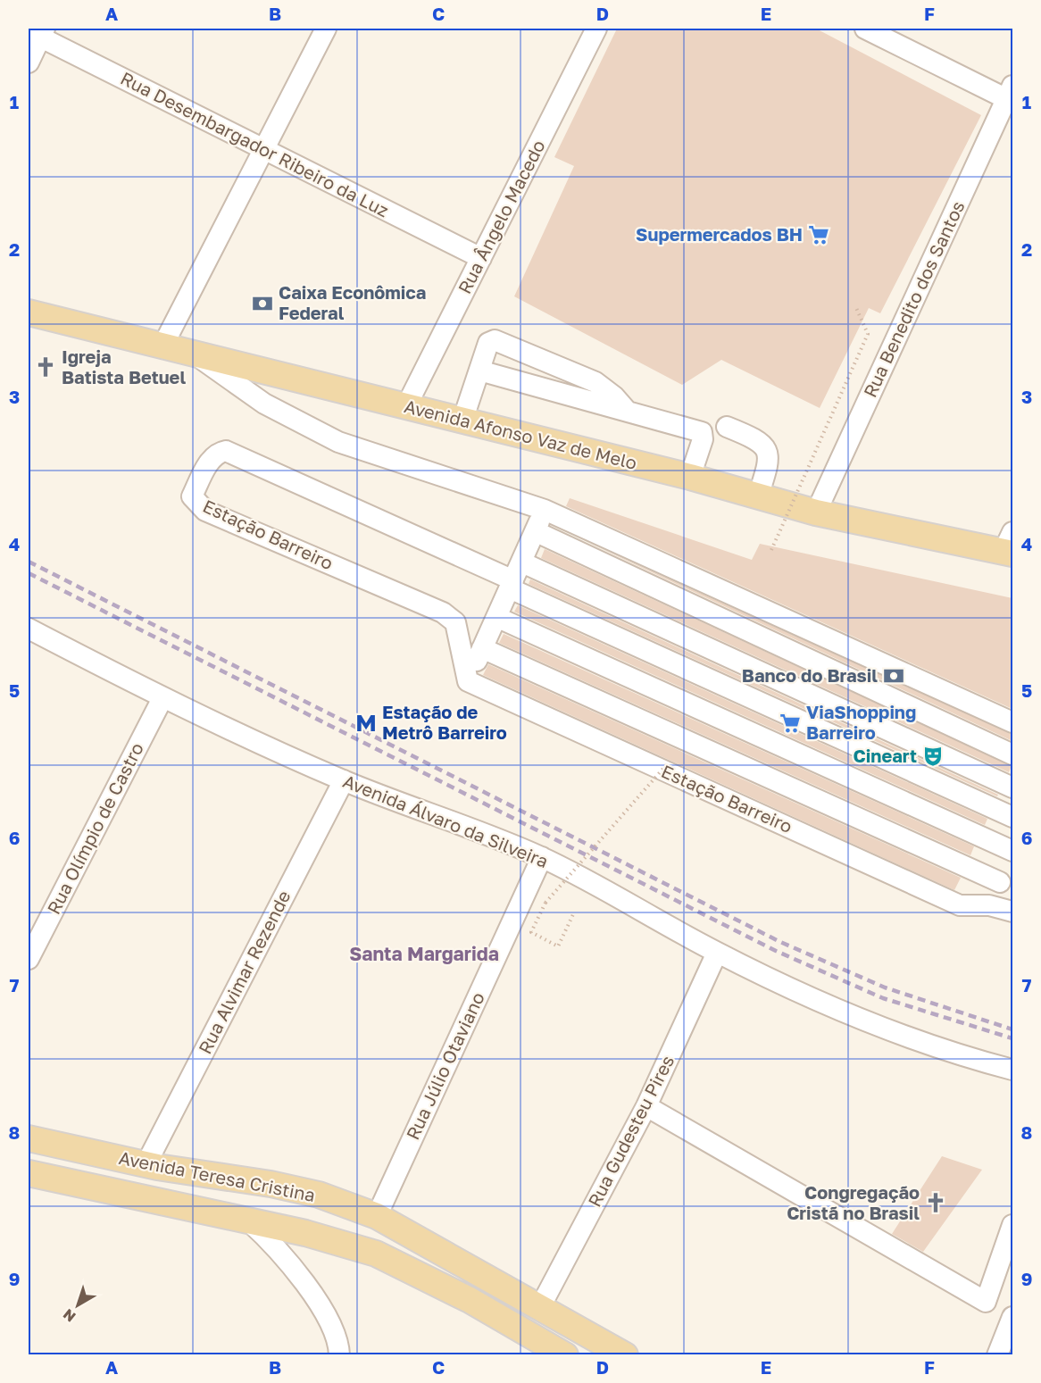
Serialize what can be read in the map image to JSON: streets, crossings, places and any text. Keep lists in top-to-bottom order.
{
  "streets": {
    "main road": ["Avenida Afonso Vaz de Melo", "Avenida Teresa Cristina"],
    "street": [
      "Rua Desembargador Ribeiro da Luz",
      "Rua Ângelo Macedo",
      "Rua Benedito dos Santos",
      "Estação Barreiro",
      "Avenida Álvaro da Silveira",
      "Rua Olímpio de Castro",
      "Rua Alvimar Rezende",
      "Rua Júlio Otaviano",
      "Rua Gudesteu Pires"
    ]
  },
  "crossings": [
    ["Rua Desembargador Ribeiro da Luz", "Rua Ângelo Macedo"],
    ["Rua Ângelo Macedo", "Avenida Afonso Vaz de Melo"],
    ["Rua Benedito dos Santos", "Avenida Afonso Vaz de Melo"],
    ["Avenida Álvaro da Silveira", "Rua Olímpio de Castro"],
    ["Avenida Álvaro da Silveira", "Rua Alvimar Rezende"],
    ["Avenida Álvaro da Silveira", "Rua Júlio Otaviano"],
    ["Avenida Álvaro da Silveira", "Rua Gudesteu Pires"],
    ["Rua Alvimar Rezende", "Avenida Teresa Cristina"],
    ["Rua Júlio Otaviano", "Avenida Teresa Cristina"],
    ["Rua Gudesteu Pires", "Avenida Teresa Cristina"]
  ],
  "districts": ["Santa Margarida"],
  "places": {
    "supermarket": ["Supermercados BH", "ViaShopping Barreiro"],
    "bank": ["Caixa Econômica Federal", "Banco do Brasil"],
    "church": ["Igreja Batista Betuel", "Congregação Cristã no Brasil"],
    "metro station": ["Estação de Metrô Barreiro"],
    "theatre": ["Cineart"]
  },
  "north": "bottom left",
  "grid": {
    "columns": [
      "A",
      "B",
      "C",
      "D",
      "E",
      "F"
    ],
    "rows": [
      "1",
      "2",
      "3",
      "4",
      "5",
      "6",
      "7",
      "8",
      "9"
    ]
  }
}
